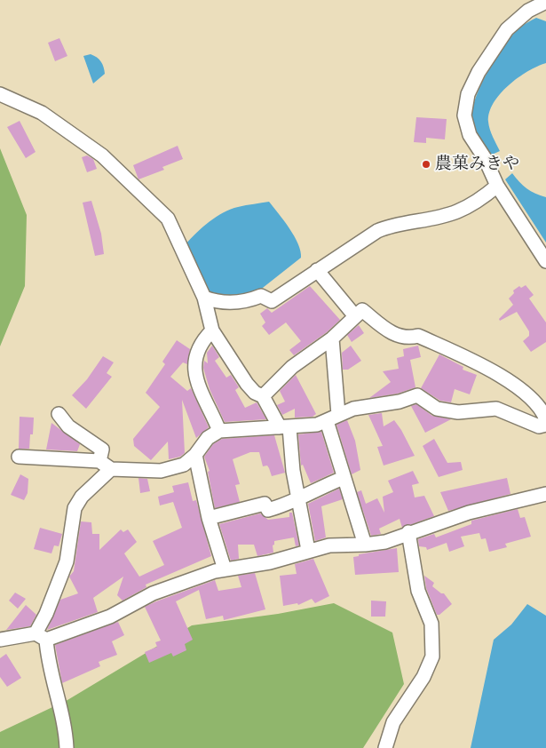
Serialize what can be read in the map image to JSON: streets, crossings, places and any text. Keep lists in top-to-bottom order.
{
  "places": ["農菓みきや"]
}
